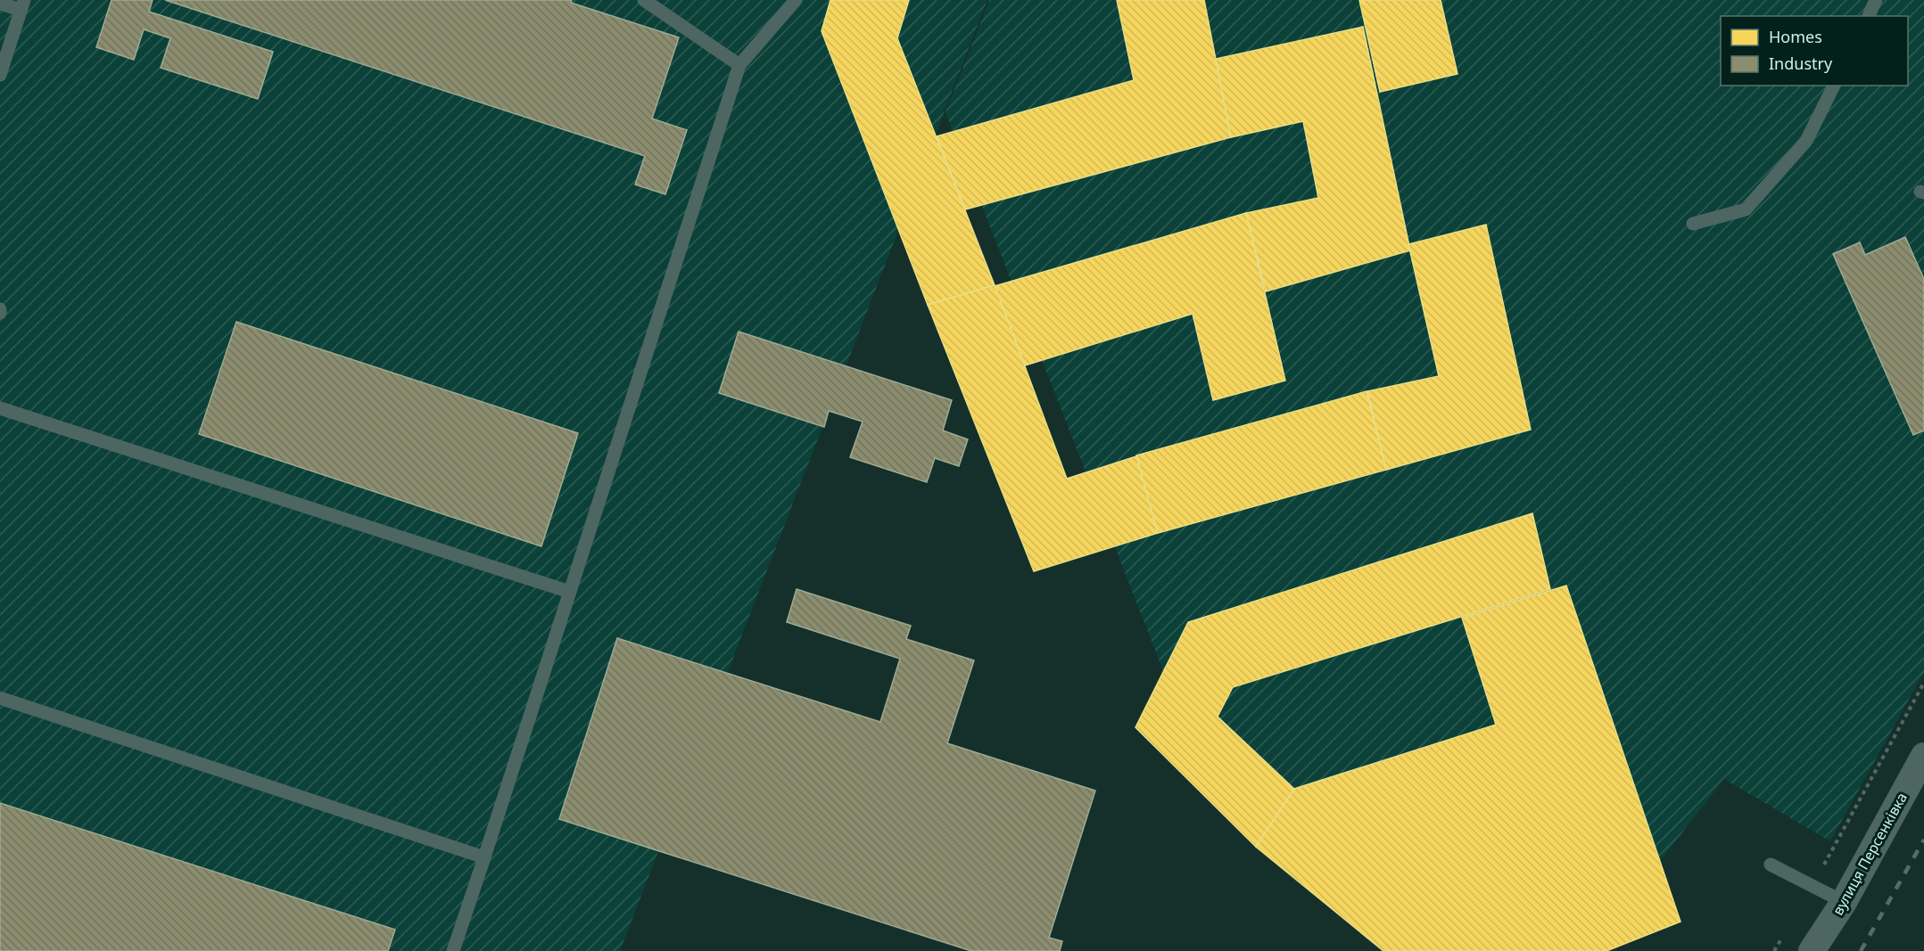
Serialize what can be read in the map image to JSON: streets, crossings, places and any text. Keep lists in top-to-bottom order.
{
  "streets": {
    "street": ["вулиця Персенківка"]
  },
  "legend": ["Homes", "Industry"]
}
